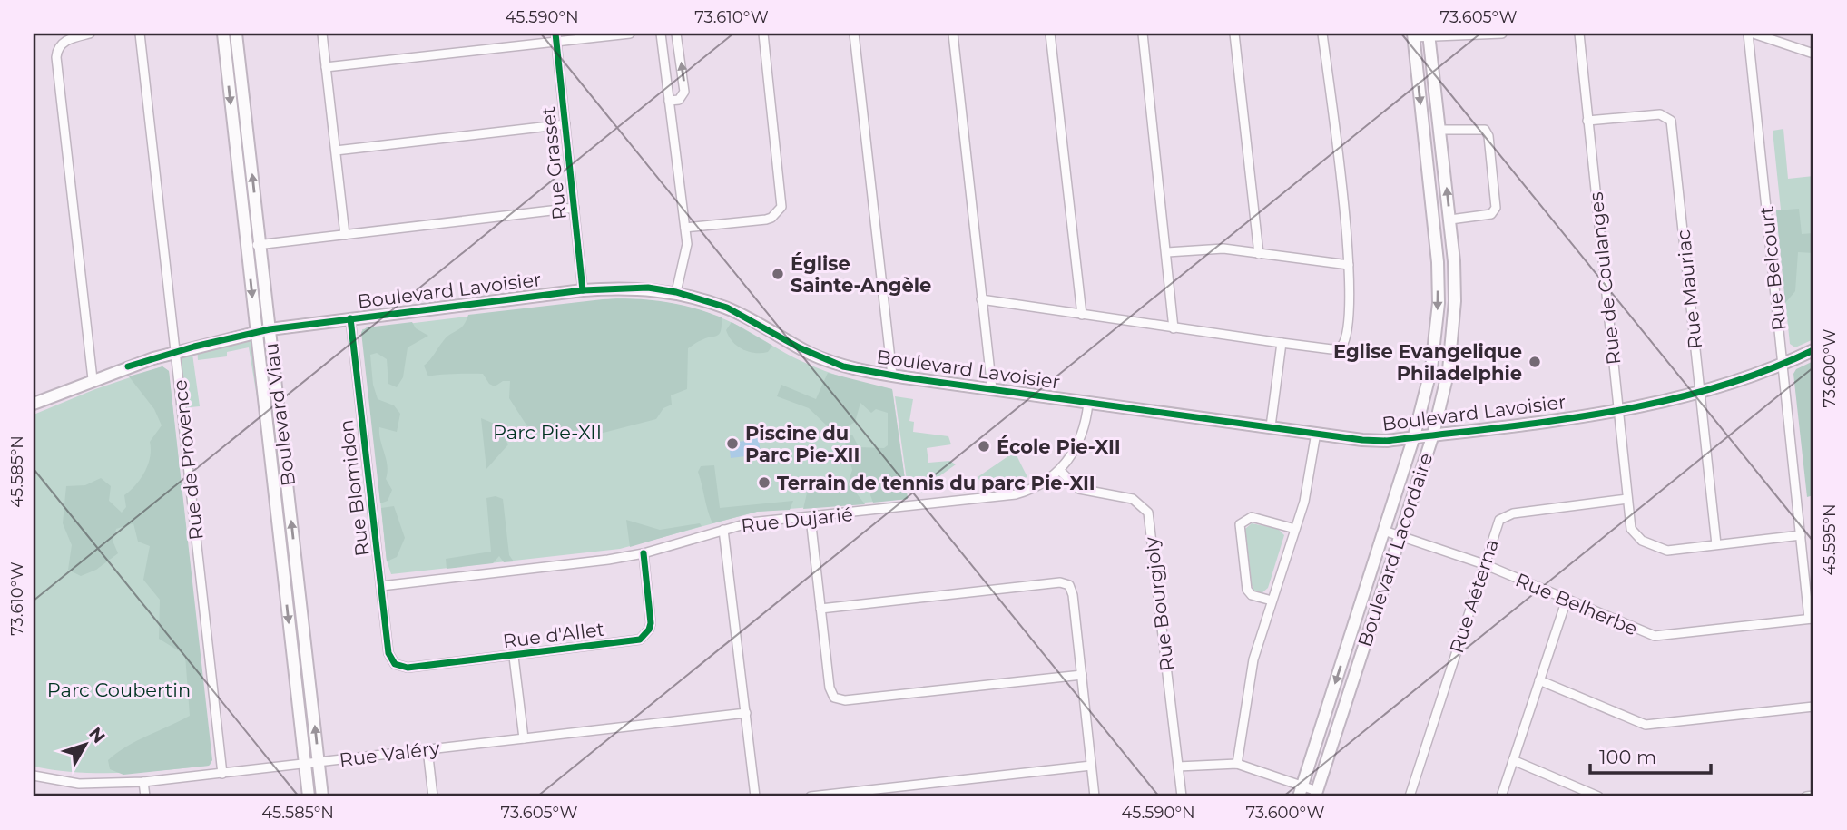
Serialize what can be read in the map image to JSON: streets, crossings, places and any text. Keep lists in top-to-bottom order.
{
  "streets": {
    "main road": ["Boulevard Lavoisier", "Boulevard Viau", "Boulevard Lacordaire"],
    "street": [
      "Rue Grasset",
      "Rue Belcourt",
      "Rue de Coulanges",
      "Rue Mauriac",
      "Rue de Provence",
      "Rue Blomidon",
      "Rue Dujarié",
      "Rue Aéterna",
      "Rue Bourgjoly",
      "Rue Belherbe",
      "Rue d'Allet",
      "Rue Valéry"
    ]
  },
  "crossings": [
    ["Rue Grasset", "Boulevard Lavoisier"],
    ["Rue Belcourt", "Boulevard Lavoisier"],
    ["Rue Belcourt", "Rue Belherbe"],
    ["Rue de Coulanges", "Rue Mauriac"],
    ["Rue de Coulanges", "Boulevard Lavoisier"],
    ["Rue de Coulanges", "Rue Aéterna"],
    ["Rue Mauriac", "Boulevard Lavoisier"],
    ["Boulevard Lavoisier", "Boulevard Viau"],
    ["Boulevard Lavoisier", "Rue de Provence"],
    ["Boulevard Lavoisier", "Rue Blomidon"],
    ["Boulevard Lavoisier", "Rue Dujarié"],
    ["Boulevard Lavoisier", "Boulevard Lacordaire"],
    ["Boulevard Viau", "Rue Valéry"],
    ["Rue de Provence", "Rue Valéry"],
    ["Rue Blomidon", "Rue Dujarié"],
    ["Rue Blomidon", "Rue d'Allet"],
    ["Rue Dujarié", "Rue Bourgjoly"],
    ["Rue Dujarié", "Rue d'Allet"],
    ["Boulevard Lacordaire", "Rue Belherbe"],
    ["Rue Aéterna", "Rue Belherbe"]
  ],
  "parks": ["Parc Pie-XII", "Parc Coubertin"],
  "places": [
    "Église Sainte-Angèle",
    "Eglise Evangelique Philadelphie",
    "Piscine du Parc Pie-XII",
    "École Pie-XII",
    "Terrain de tennis du parc Pie-XII"
  ],
  "scale_bar": "100 m",
  "north": "top right",
  "coordinates": [
    "45.590°N",
    "73.610°W",
    "73.605°W",
    "73.600°W",
    "45.585°N",
    "45.595°N"
  ]
}
